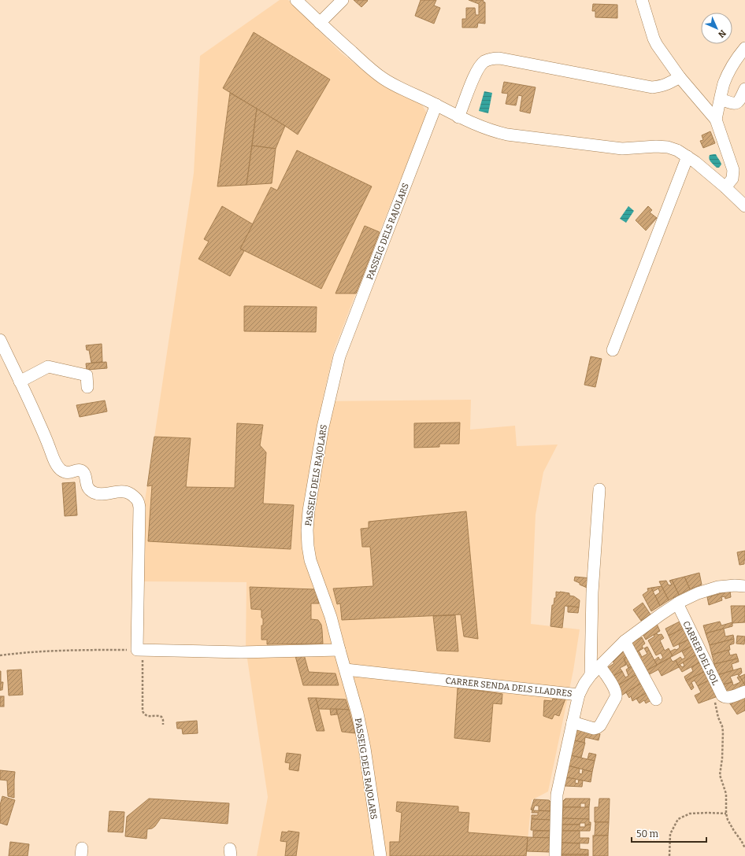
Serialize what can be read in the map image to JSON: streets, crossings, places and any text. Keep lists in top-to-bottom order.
{
  "streets": {
    "street": ["PASSEIG DELS RAJOLARS", "CARRER DEL SOL", "CARRER SENDA DELS LLADRES"]
  },
  "crossings": [
    ["PASSEIG DELS RAJOLARS", "CARRER SENDA DELS LLADRES"],
    ["CARRER DEL SOL", "CARRER SENDA DELS LLADRES"]
  ],
  "scale_bar": "50 m",
  "north": "bottom right"
}
